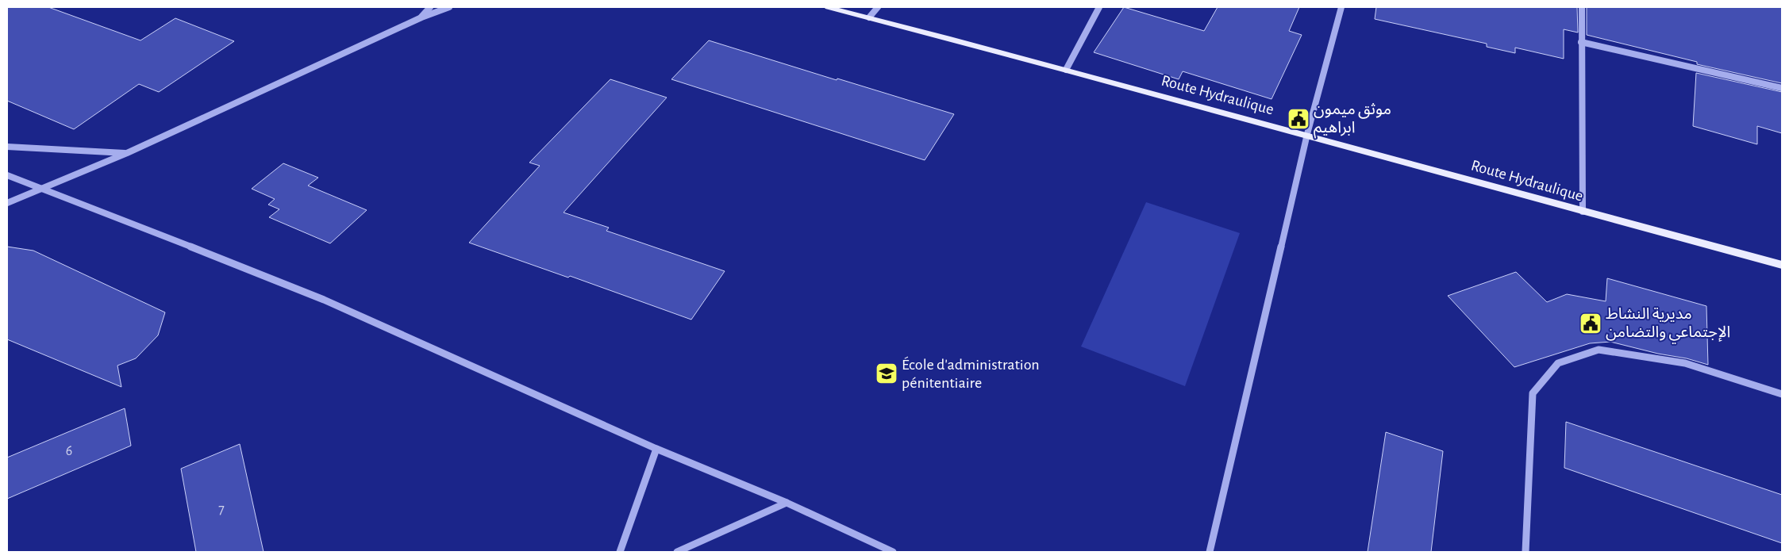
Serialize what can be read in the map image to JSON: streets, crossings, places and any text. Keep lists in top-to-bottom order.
{
  "streets": {
    "main road": ["Route Hydraulique"]
  },
  "places": {
    "public building": ["موثق ميمون ابراهيم", "مديرية النشاط الإجتماعي والتضامن"],
    "school or university": ["École d'administration pénitentiaire"]
  },
  "house_numbers": ["6", "7"]
}
